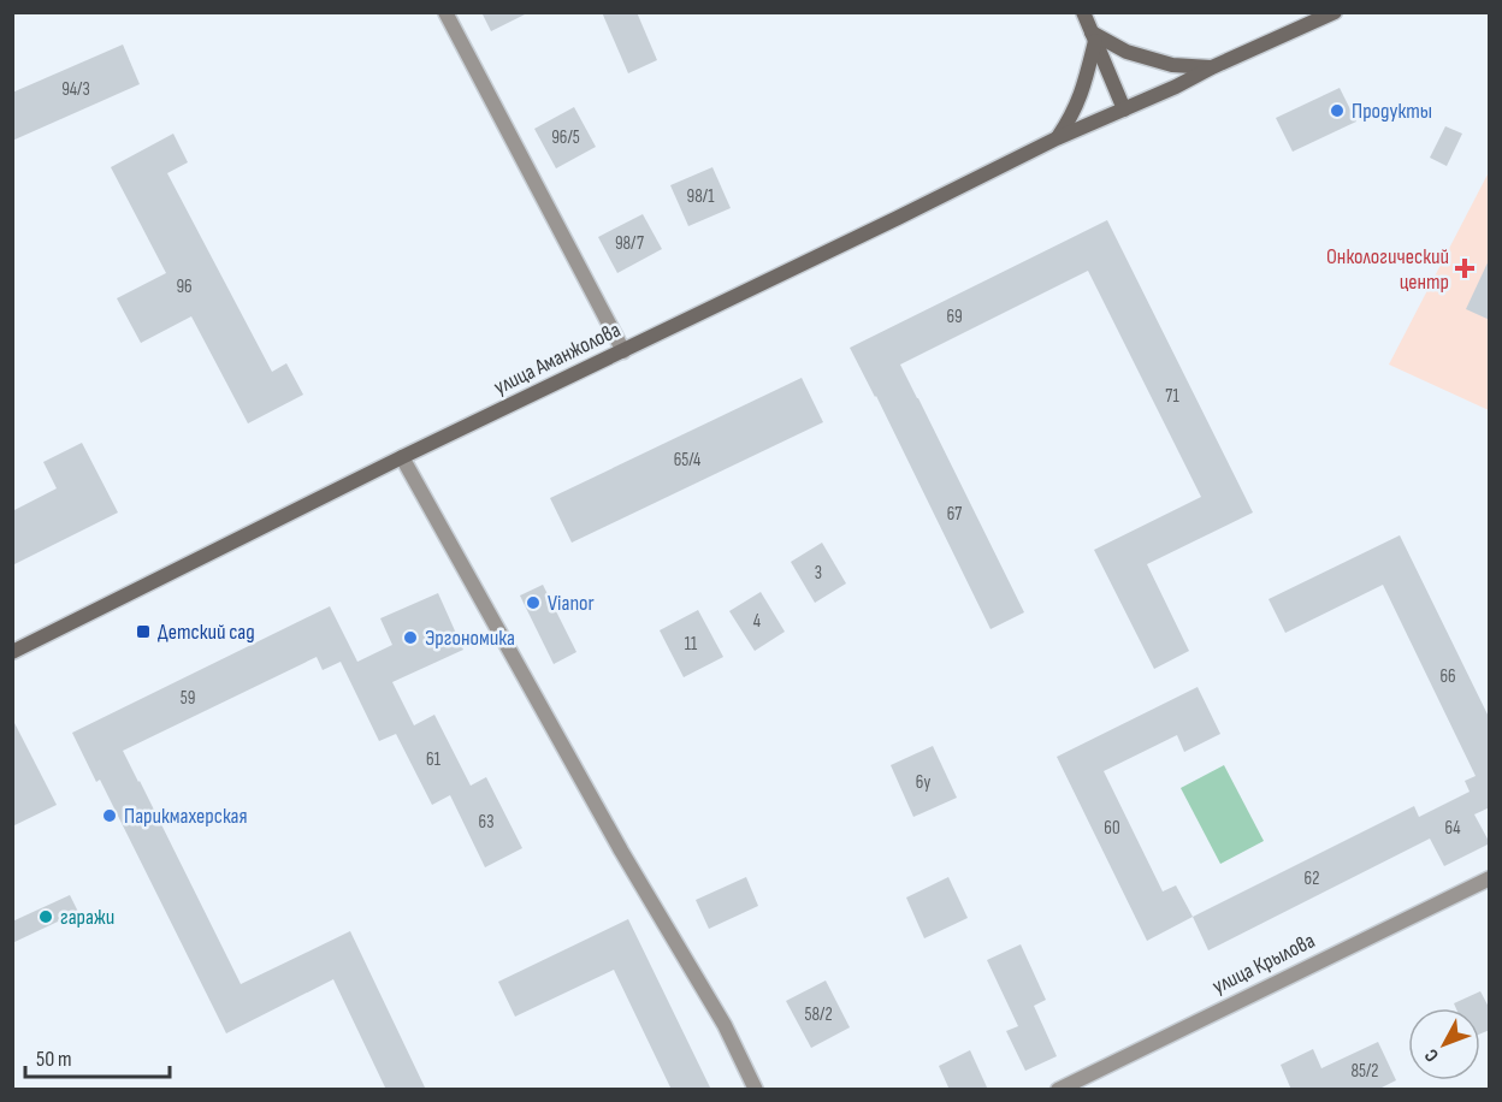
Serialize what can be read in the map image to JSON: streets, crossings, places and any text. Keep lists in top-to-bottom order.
{
  "streets": {
    "main road": ["улица Аманжолова"],
    "street": ["улица Крылова"]
  },
  "places": {
    "other": [
      "Продукты",
      "Vianor",
      "Эргономика",
      "Парикмахерская",
      "гаражи"
    ],
    "health": ["Онкологический центр"],
    "transit": ["Детский сад"]
  },
  "house_numbers": [
    "94/3",
    "96/5",
    "98/1",
    "98/7",
    "96",
    "69",
    "71",
    "65/4",
    "67",
    "3",
    "4",
    "11",
    "66",
    "59",
    "61",
    "6у",
    "63",
    "60",
    "64",
    "62",
    "58/2",
    "85/2"
  ],
  "scale_bar": "50 m",
  "north": "bottom left"
}
